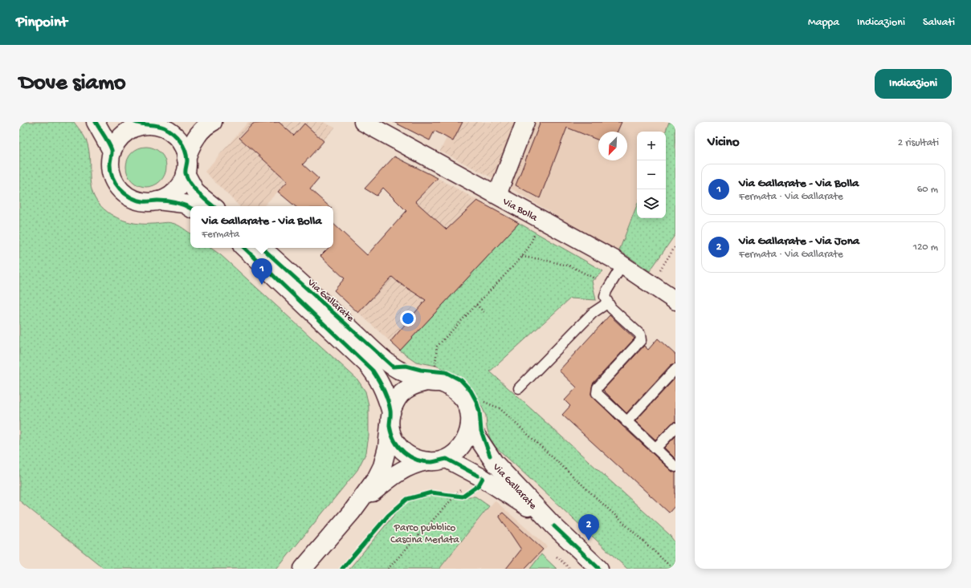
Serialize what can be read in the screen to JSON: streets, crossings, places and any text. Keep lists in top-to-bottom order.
{
  "streets": {
    "main road": ["Via Bolla", "Via Gallarate"]
  },
  "parks": ["Parco pubblico Cascina Merlata"],
  "north": "bottom left",
  "page": {
    "header": "Pinpoint",
    "nav": ["Mappa", "Indicazioni", "Salvati"],
    "buttons": "Indicazioni",
    "title": "Dove siamo",
    "heading": ["Vicino", "2 risultati"],
    "map_buttons": ["+", "−"],
    "list": [
      {
        "mark": "1",
        "name": "Via Gallarate - Via Bolla",
        "note": "Fermata · Via Gallarate",
        "value": "60 m"
      },
      {
        "mark": "2",
        "name": "Via Gallarate - Via Jona",
        "note": "Fermata · Via Gallarate",
        "value": "120 m"
      }
    ],
    "popup": ["Via Gallarate - Via Bolla", "Fermata"],
    "pins": ["1", "2"]
  }
}
